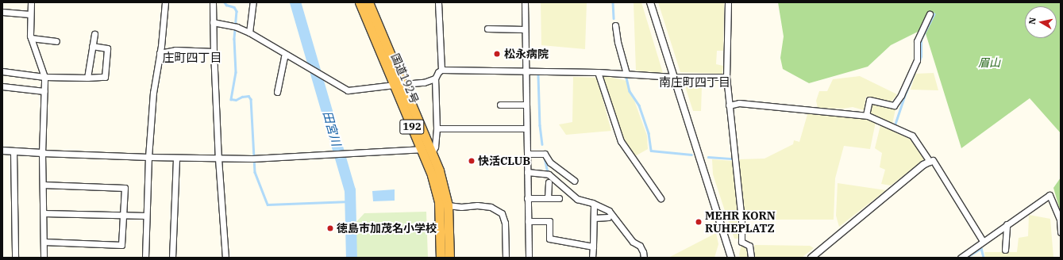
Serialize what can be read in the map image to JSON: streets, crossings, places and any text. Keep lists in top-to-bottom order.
{
  "streets": {
    "highway": ["国道192号", "192"]
  },
  "districts": ["庄町四丁目", "南庄町四丁目"],
  "water": ["田宮川"],
  "parks": ["眉山"],
  "places": [
    "松永病院",
    "快活CLUB",
    "MEHR KORN RUHEPLATZ",
    "徳島市加茂名小学校"
  ],
  "north": "left"
}
